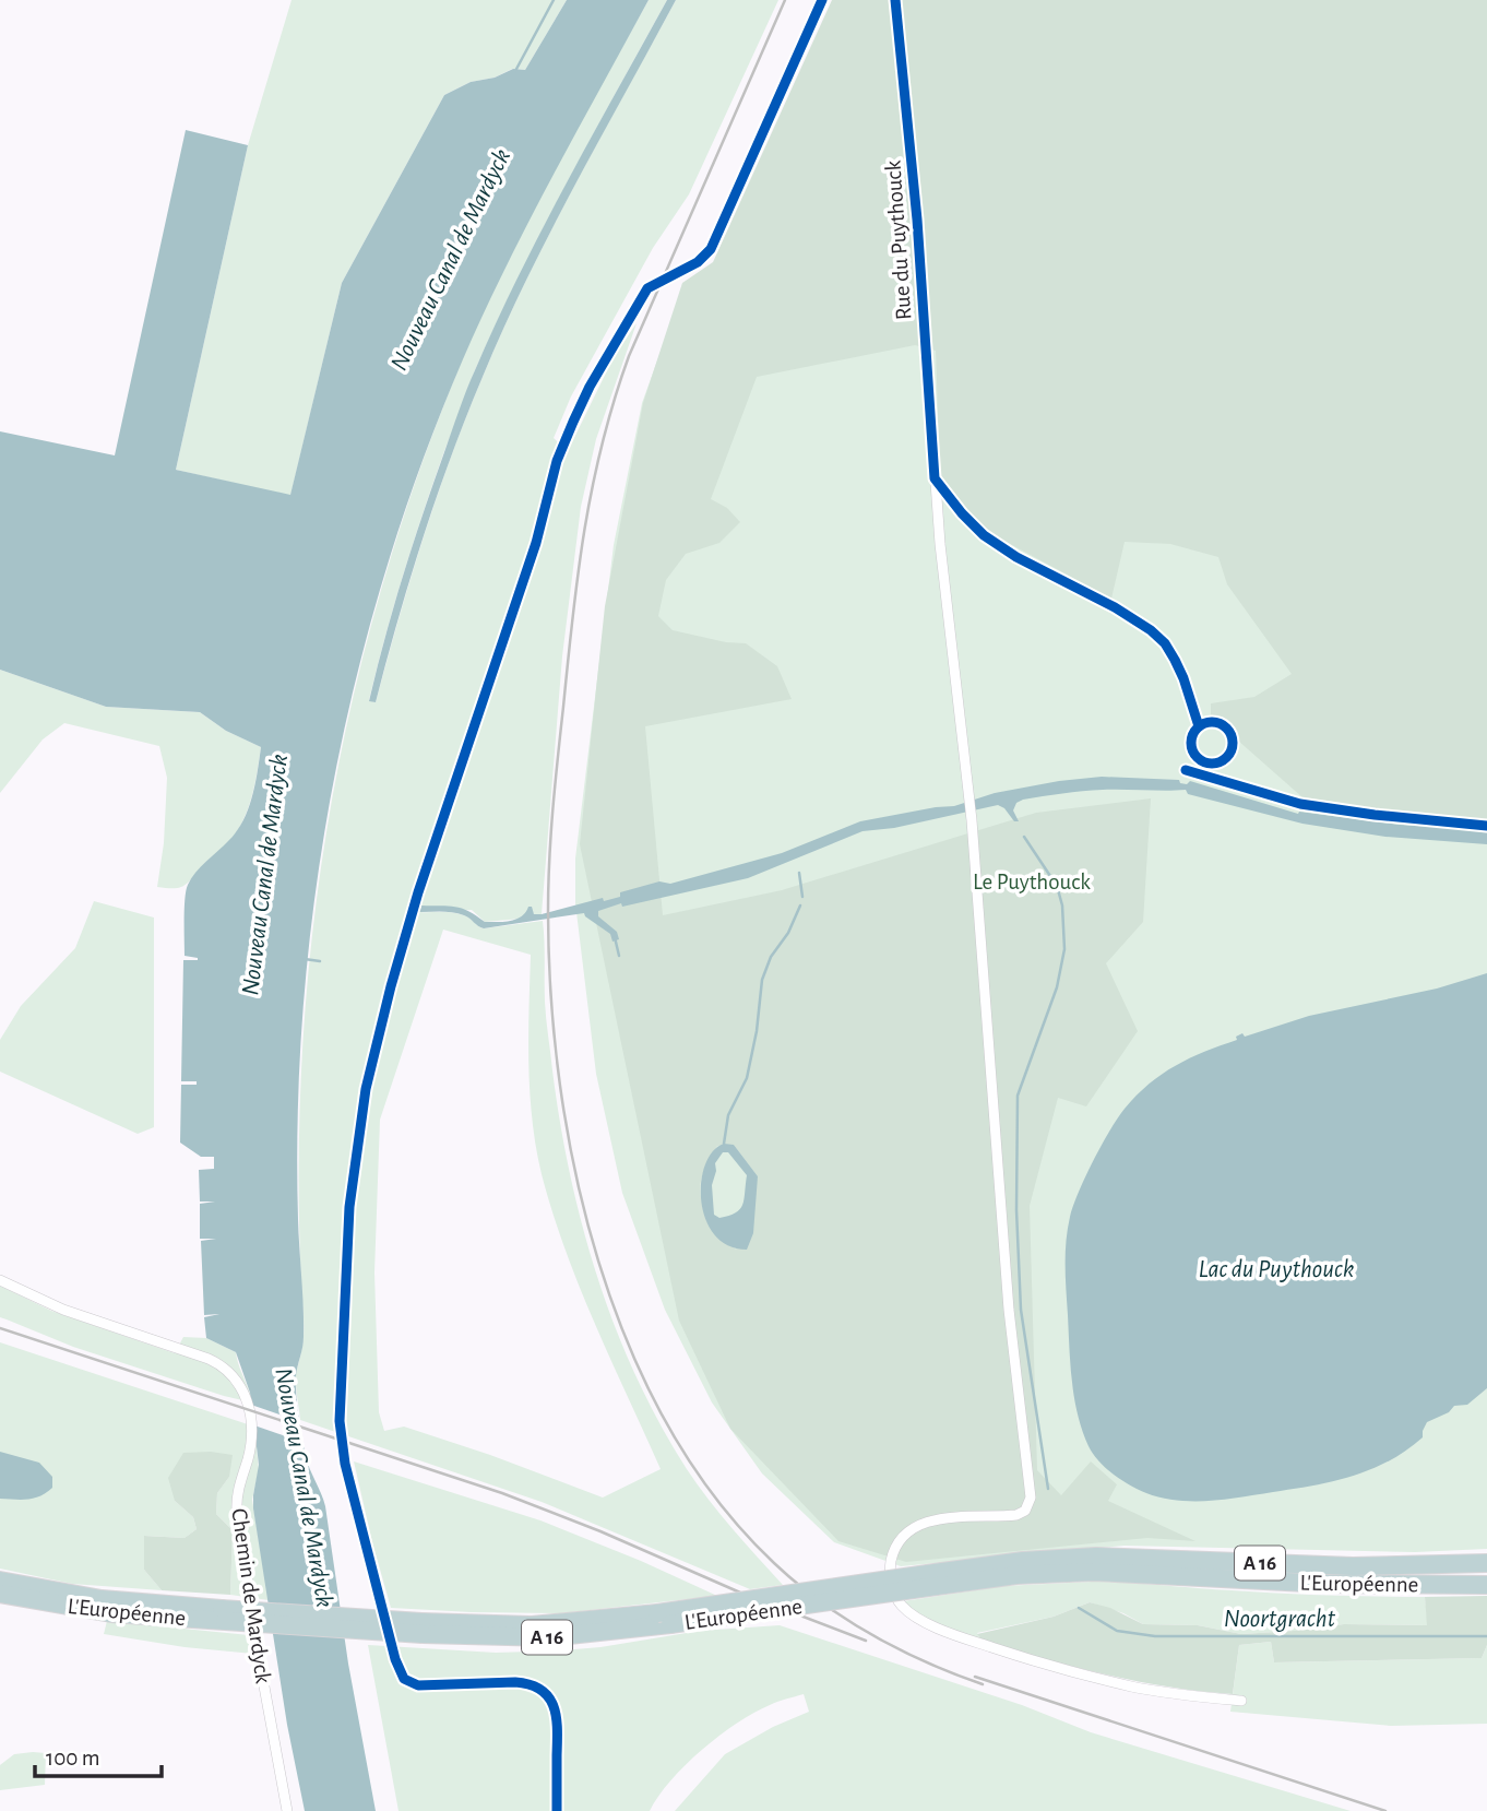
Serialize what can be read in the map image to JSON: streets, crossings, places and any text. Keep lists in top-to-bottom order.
{
  "streets": {
    "highway": ["A 16", "L'Européenne"],
    "street": ["Rue du Puythouck", "Chemin de Mardyck"]
  },
  "water": ["Nouveau Canal de Mardyck", "Lac du Puythouck", "Noortgracht"],
  "parks": ["Le Puythouck"],
  "scale_bar": "100 m"
}
